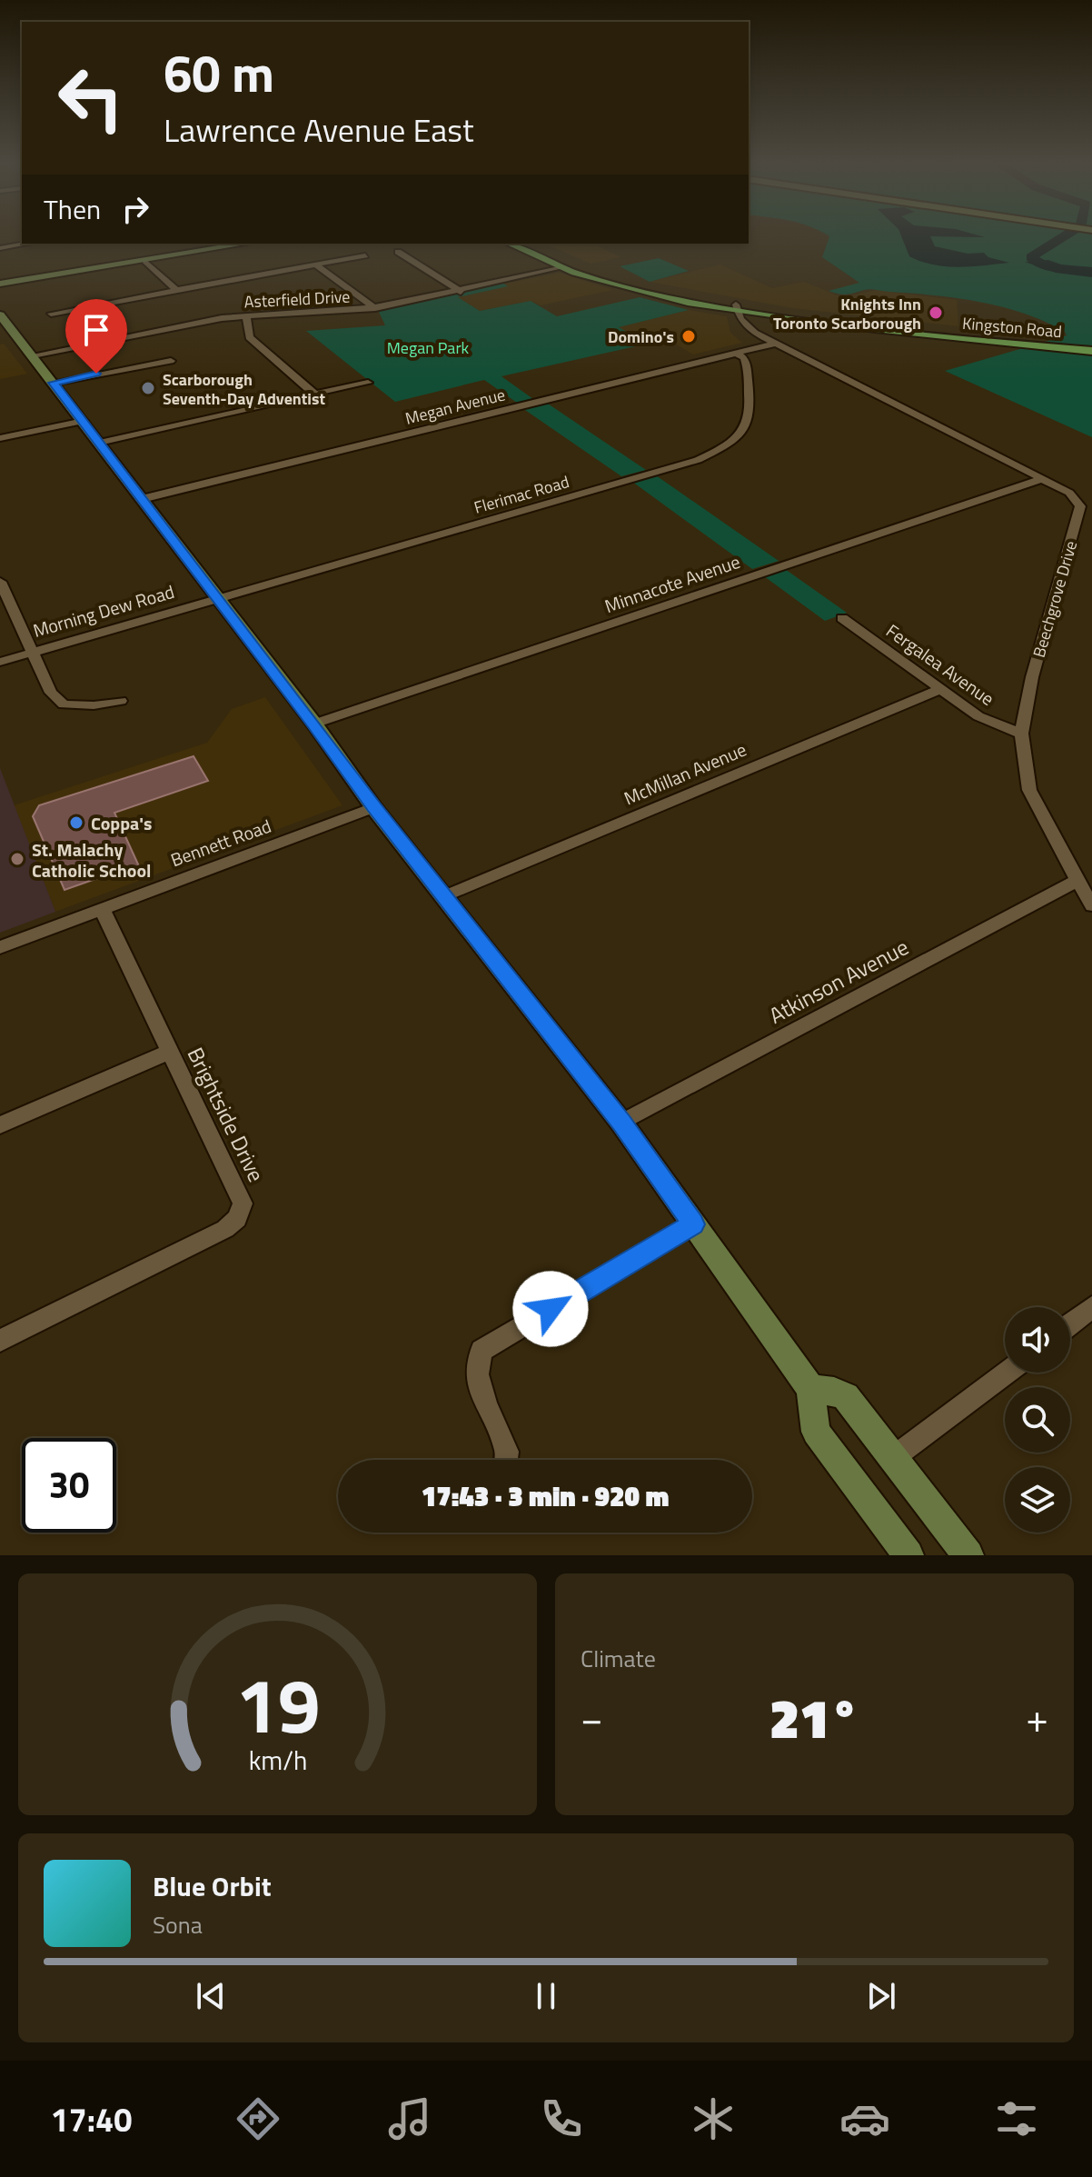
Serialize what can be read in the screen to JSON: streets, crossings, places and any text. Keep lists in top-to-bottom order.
{
  "streets": {
    "main road": ["Kingston Road"],
    "street": [
      "Asterfield Drive",
      "Megan Avenue",
      "Flerimac Road",
      "Minnacote Avenue",
      "Beechgrove Drive",
      "Morning Dew Road",
      "Fergalea Avenue",
      "McMillan Avenue",
      "Bennett Road",
      "Atkinson Avenue",
      "Brightside Drive"
    ]
  },
  "crossings": [
    ["Asterfield Drive", "Kingston Road"],
    ["Kingston Road", "Beechgrove Drive"],
    ["Megan Avenue", "Flerimac Road"],
    ["Megan Avenue", "Beechgrove Drive"],
    ["Flerimac Road", "Morning Dew Road"],
    ["Minnacote Avenue", "Beechgrove Drive"],
    ["Beechgrove Drive", "Fergalea Avenue"],
    ["Beechgrove Drive", "Atkinson Avenue"],
    ["Fergalea Avenue", "McMillan Avenue"],
    ["Bennett Road", "Brightside Drive"]
  ],
  "parks": ["Megan Park"],
  "places": [
    "Knights Inn Toronto Scarborough",
    "Domino's",
    "Scarborough Seventh-Day Adventist",
    "Coppa's",
    "St. Malachy Catholic School"
  ],
  "page": {
    "turn": ["60 m", "Lawrence Avenue East"],
    "then": "Then",
    "limit": "30",
    "trip": "17:43 · 3 min · 920 m",
    "tile": "Climate",
    "heat": ["−", "21°", "+"],
    "song": ["Blue Orbit", "Sona"],
    "tabs": "17:40",
    "gauge": ["19", "km/h"]
  }
}
